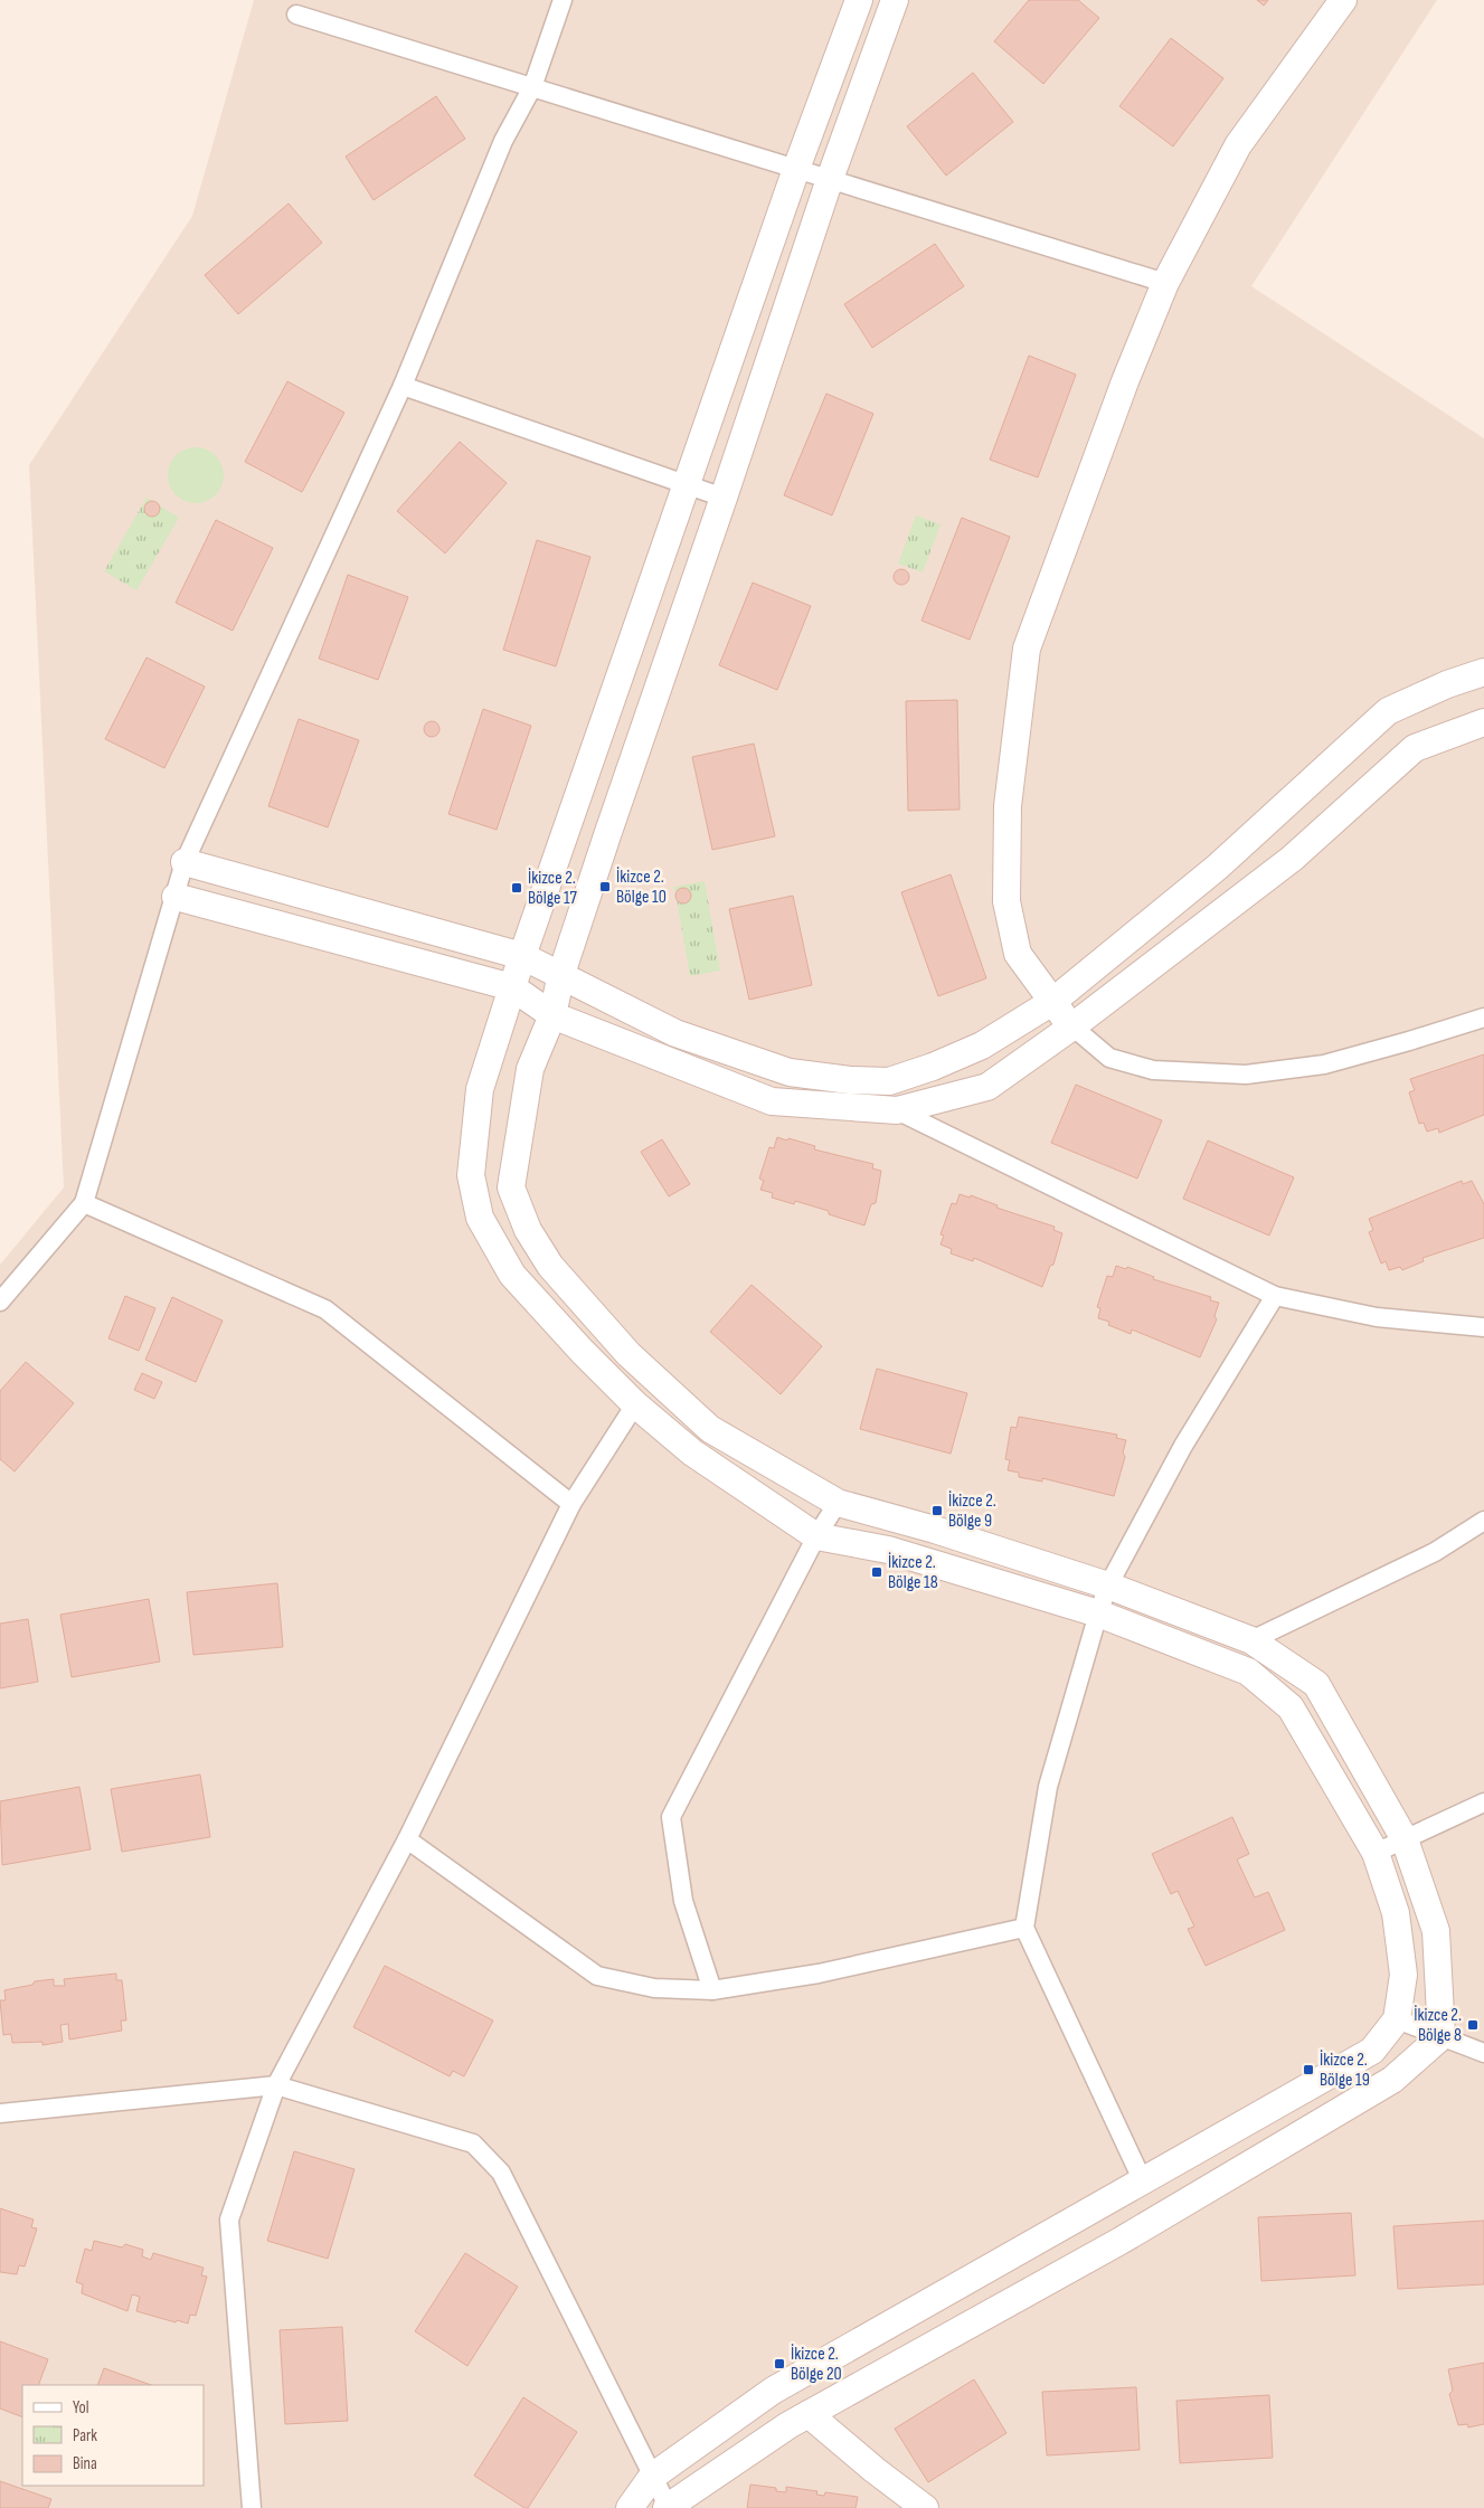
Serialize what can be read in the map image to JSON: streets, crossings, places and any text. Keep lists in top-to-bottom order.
{
  "places": {
    "transit": [
      "İkizce 2. Bölge 10",
      "İkizce 2. Bölge 17",
      "İkizce 2. Bölge 9",
      "İkizce 2. Bölge 18",
      "İkizce 2. Bölge 8",
      "İkizce 2. Bölge 19",
      "İkizce 2. Bölge 20"
    ]
  },
  "legend": ["Yol", "Park", "Bina"]
}
